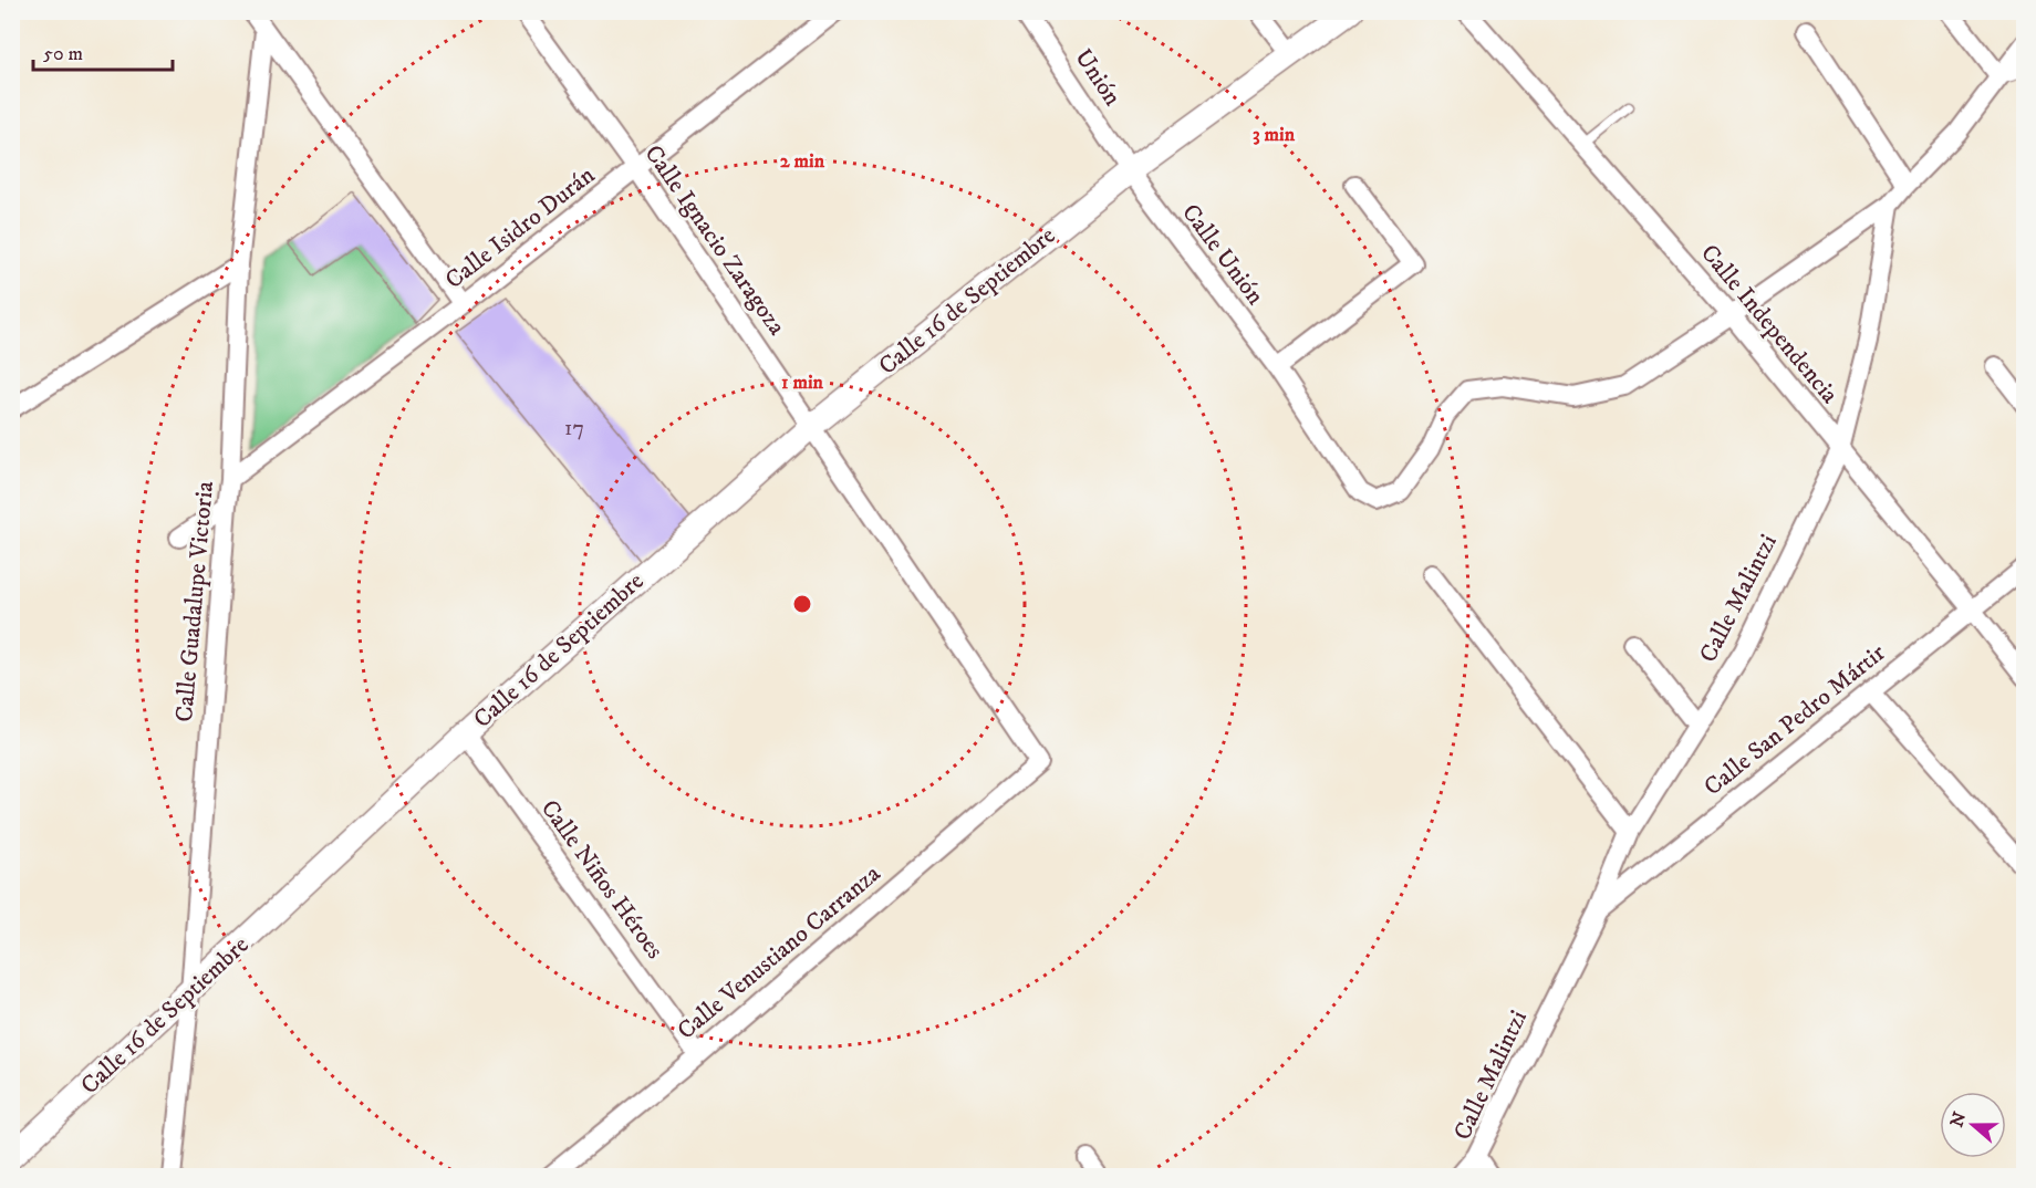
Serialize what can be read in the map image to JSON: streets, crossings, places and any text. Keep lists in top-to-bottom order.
{
  "streets": {
    "street": [
      "Unión",
      "Calle Isidro Durán",
      "Calle Ignacio Zaragoza",
      "Calle Unión",
      "Calle 16 de Septiembre",
      "Calle Independencia",
      "Calle Malintzi",
      "Calle Guadalupe Victoria",
      "Calle San Pedro Mártir",
      "Calle Niños Héroes",
      "Calle Venustiano Carranza"
    ]
  },
  "crossings": [
    ["Unión", "Calle Unión"],
    ["Unión", "Calle 16 de Septiembre"],
    ["Calle Isidro Durán", "Calle Ignacio Zaragoza"],
    ["Calle Isidro Durán", "Calle Guadalupe Victoria"],
    ["Calle Ignacio Zaragoza", "Calle 16 de Septiembre"],
    ["Calle Ignacio Zaragoza", "Calle Venustiano Carranza"],
    ["Calle Unión", "Calle 16 de Septiembre"],
    ["Calle Unión", "Calle Independencia"],
    ["Calle Unión", "Calle Malintzi"],
    ["Calle 16 de Septiembre", "Calle Guadalupe Victoria"],
    ["Calle 16 de Septiembre", "Calle Niños Héroes"],
    ["Calle Independencia", "Calle Malintzi"],
    ["Calle Independencia", "Calle San Pedro Mártir"],
    ["Calle Malintzi", "Calle San Pedro Mártir"],
    ["Calle Niños Héroes", "Calle Venustiano Carranza"]
  ],
  "house_numbers": ["17"],
  "scale_bar": "50 m",
  "north": "left",
  "rings": ["3 min", "2 min", "1 min"]
}
